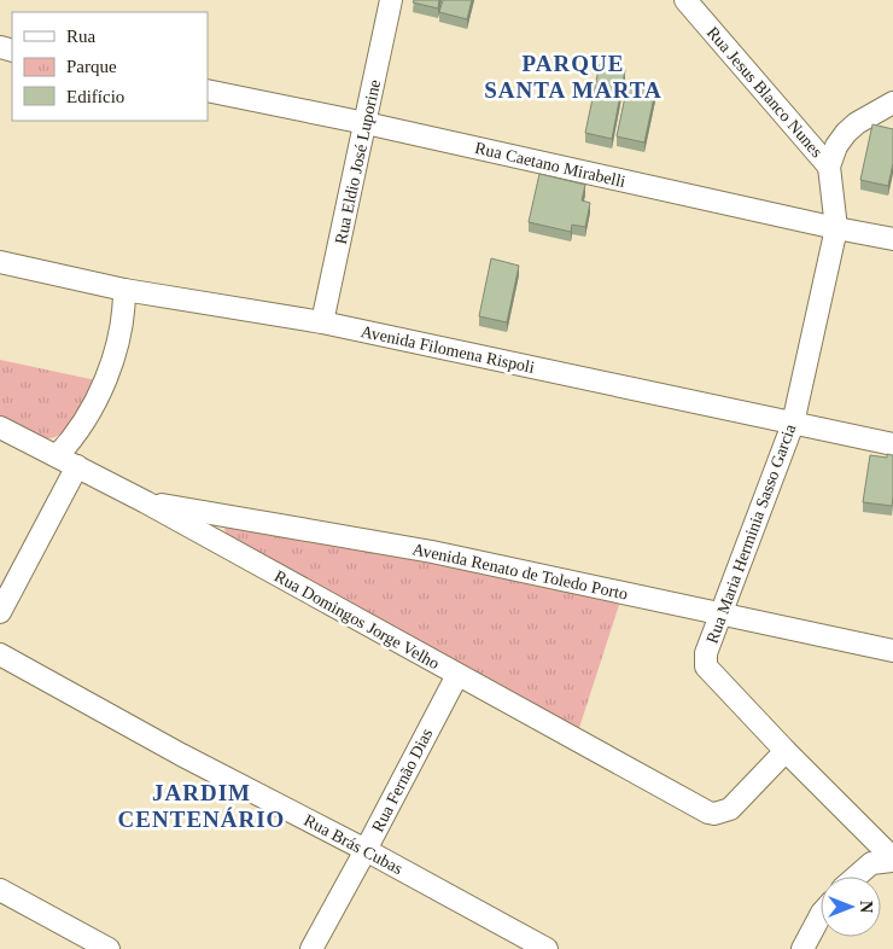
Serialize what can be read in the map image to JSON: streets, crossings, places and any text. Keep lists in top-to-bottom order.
{
  "streets": {
    "street": [
      "Rua Jesus Blanco Nunes",
      "Rua Eldio José Luporine",
      "Rua Caetano Mirabelli",
      "Avenida Filomena Rispoli",
      "Rua Maria Herminia Sasso Garcia",
      "Avenida Renato de Toledo Porto",
      "Rua Domingos Jorge Velho",
      "Rua Fernão Dias",
      "Rua Brás Cubas"
    ]
  },
  "crossings": [
    ["Rua Jesus Blanco Nunes", "Rua Maria Herminia Sasso Garcia"],
    ["Rua Eldio José Luporine", "Rua Caetano Mirabelli"],
    ["Rua Eldio José Luporine", "Avenida Filomena Rispoli"],
    ["Rua Caetano Mirabelli", "Rua Maria Herminia Sasso Garcia"],
    ["Avenida Filomena Rispoli", "Rua Maria Herminia Sasso Garcia"],
    ["Rua Maria Herminia Sasso Garcia", "Avenida Renato de Toledo Porto"],
    ["Rua Maria Herminia Sasso Garcia", "Rua Domingos Jorge Velho"],
    ["Avenida Renato de Toledo Porto", "Rua Domingos Jorge Velho"],
    ["Rua Domingos Jorge Velho", "Rua Fernão Dias"],
    ["Rua Fernão Dias", "Rua Brás Cubas"]
  ],
  "districts": ["PARQUE SANTA MARTA", "JARDIM CENTENÁRIO"],
  "legend": ["Rua", "Parque", "Edifício"],
  "north": "right"
}
